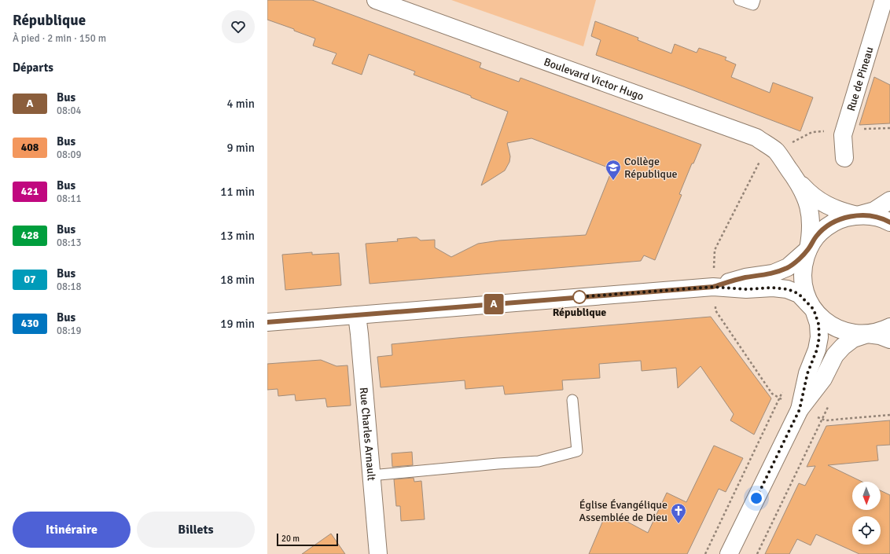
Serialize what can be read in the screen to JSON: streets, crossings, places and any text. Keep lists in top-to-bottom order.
{
  "streets": {
    "main road": ["Rue de Pineau", "Boulevard Victor Hugo", "Rue Charles Arnault"]
  },
  "places": {
    "school or university": ["Collège République"],
    "other": ["République"],
    "church": ["Église Évangélique Assemblée de Dieu"]
  },
  "lines": ["bus line A"],
  "scale_bar": "20 m",
  "north": "bottom",
  "page": {
    "heading": [
      ["République", "À pied · 2 min · 150 m"],
      "Départs"
    ],
    "on_map": "A",
    "list": [
      {
        "mark": "A",
        "name": "Bus",
        "note": "08:04",
        "value": "4 min"
      },
      {
        "mark": "408",
        "name": "Bus",
        "note": "08:09",
        "value": "9 min"
      },
      {
        "mark": "421",
        "name": "Bus",
        "note": "08:11",
        "value": "11 min"
      },
      {
        "mark": "428",
        "name": "Bus",
        "note": "08:13",
        "value": "13 min"
      },
      {
        "mark": "07",
        "name": "Bus",
        "note": "08:18",
        "value": "18 min"
      },
      {
        "mark": "430",
        "name": "Bus",
        "note": "08:19",
        "value": "19 min"
      }
    ],
    "buttons": ["Itinéraire", "Billets"],
    "scale": "20 m"
  }
}
